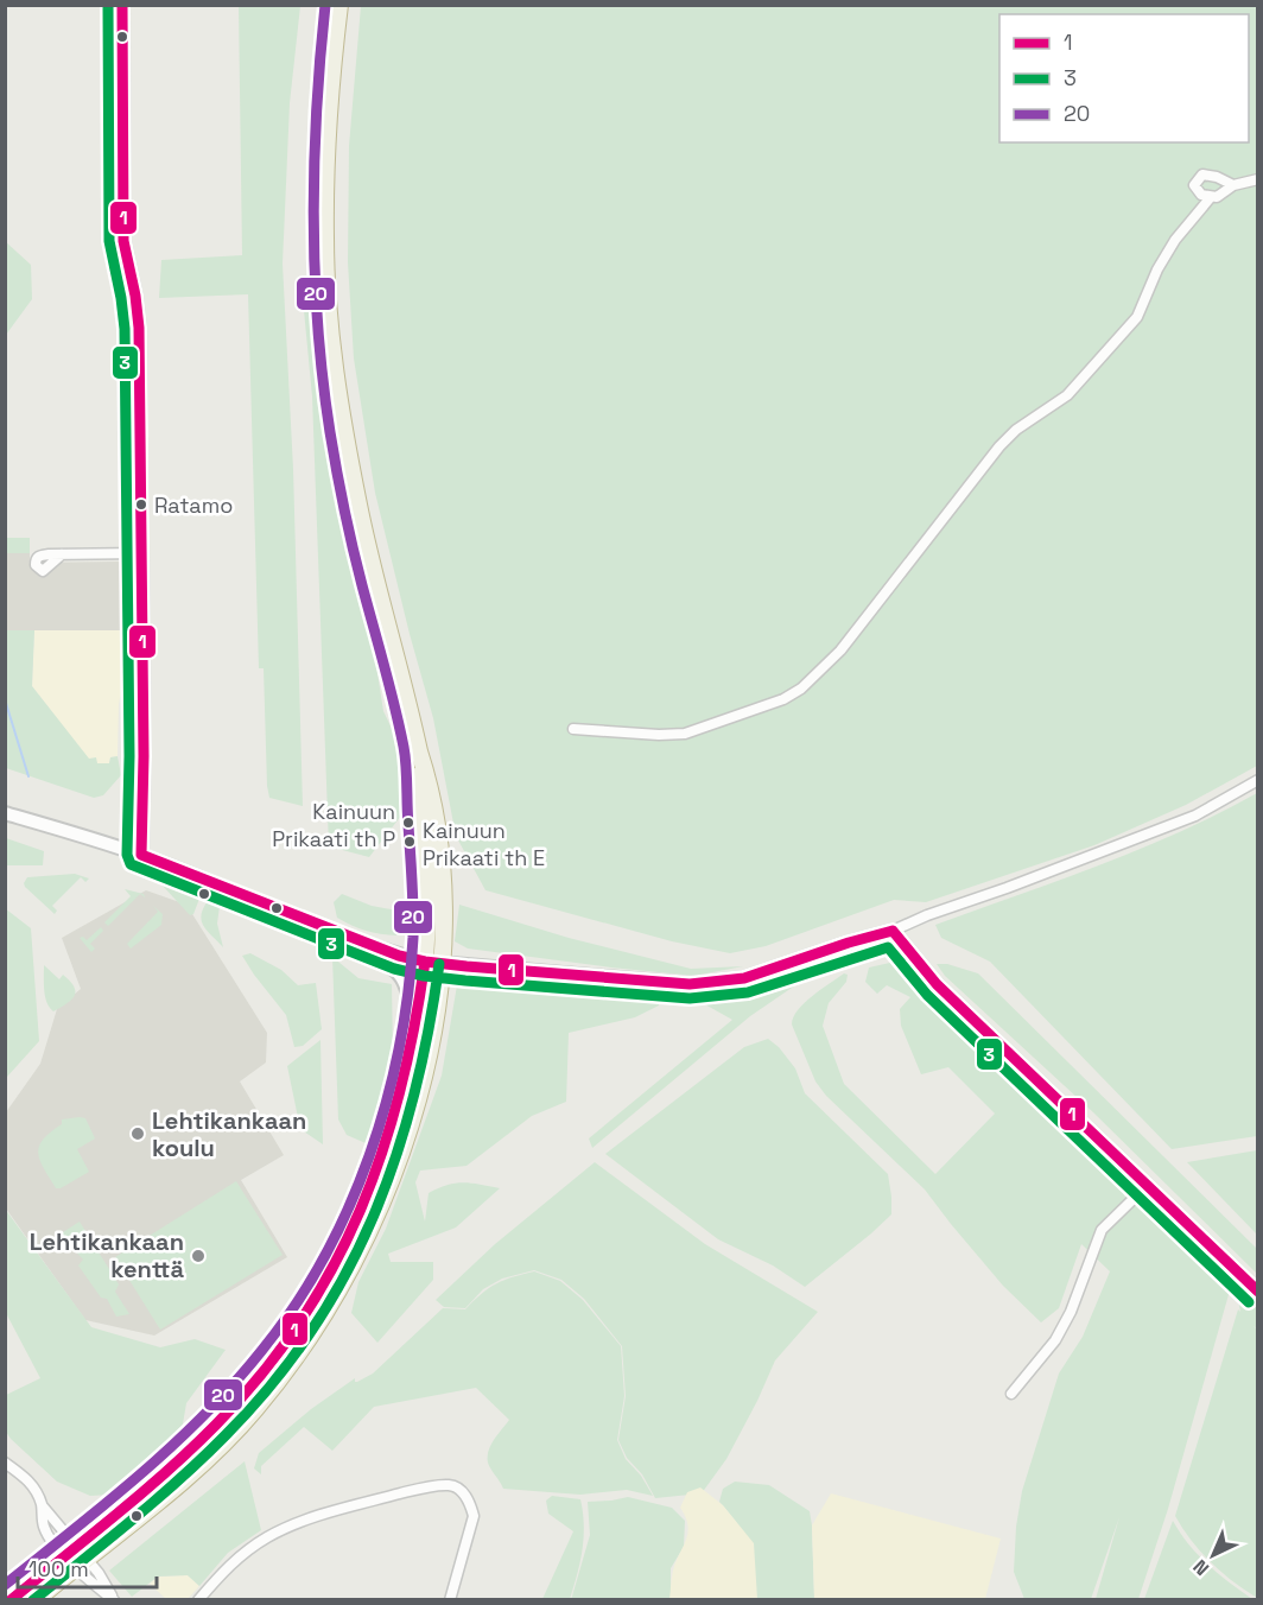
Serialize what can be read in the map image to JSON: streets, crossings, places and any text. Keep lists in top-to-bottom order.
{
  "places": [
    "Ratamo",
    "Kainuun Prikaati th P",
    "Kainuun Prikaati th E",
    "Lehtikankaan koulu",
    "Lehtikankaan kenttä"
  ],
  "lines": ["transit line 1", "transit line 3", "transit line 20"],
  "legend": ["1", "3", "20"],
  "scale_bar": "100 m",
  "north": "bottom left"
}
